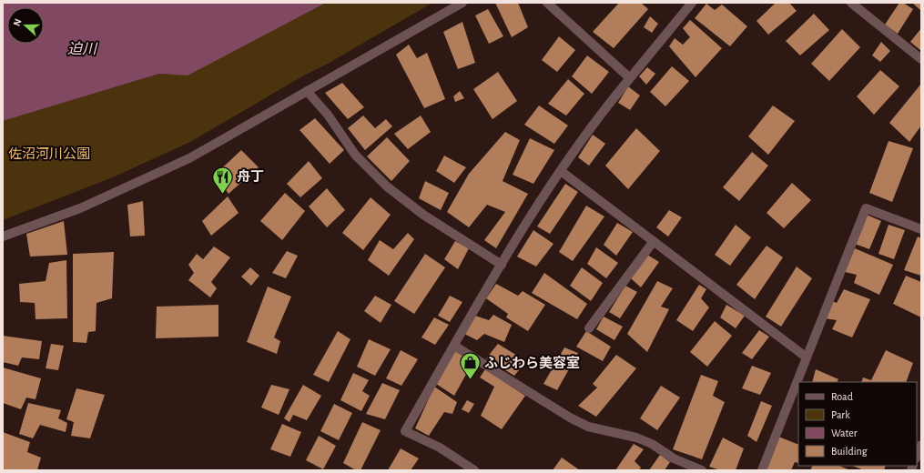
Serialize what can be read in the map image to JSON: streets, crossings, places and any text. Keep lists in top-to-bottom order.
{
  "water": ["迫川"],
  "parks": ["佐沼河川公園"],
  "places": {
    "restaurant": ["舟丁"],
    "shop": ["ふじわら美容室"]
  },
  "legend": [
    "Road",
    "Park",
    "Water",
    "Building"
  ],
  "north": "left"
}
